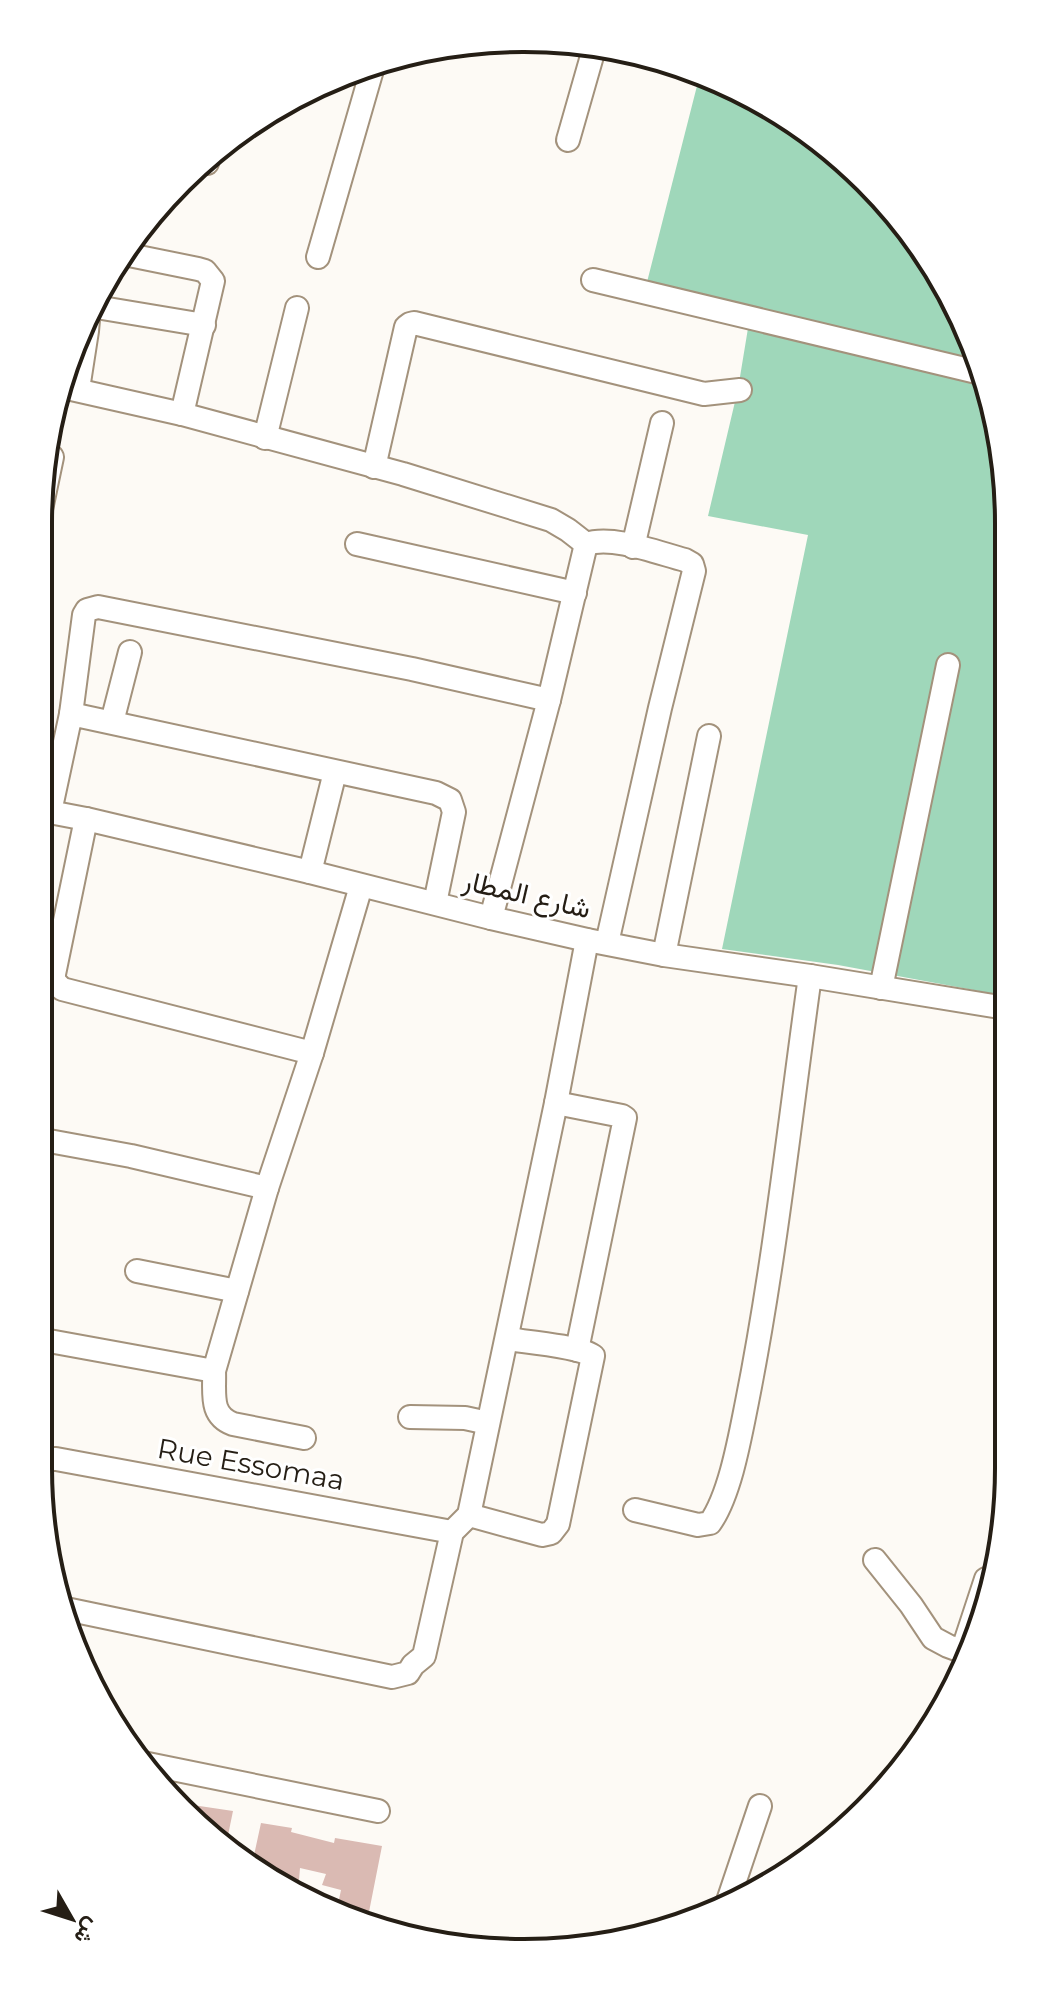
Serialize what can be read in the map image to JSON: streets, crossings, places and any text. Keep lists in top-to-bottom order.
{
  "streets": {
    "street": ["شارع المطار", "Rue Essomaa"]
  },
  "north": "bottom right"
}
